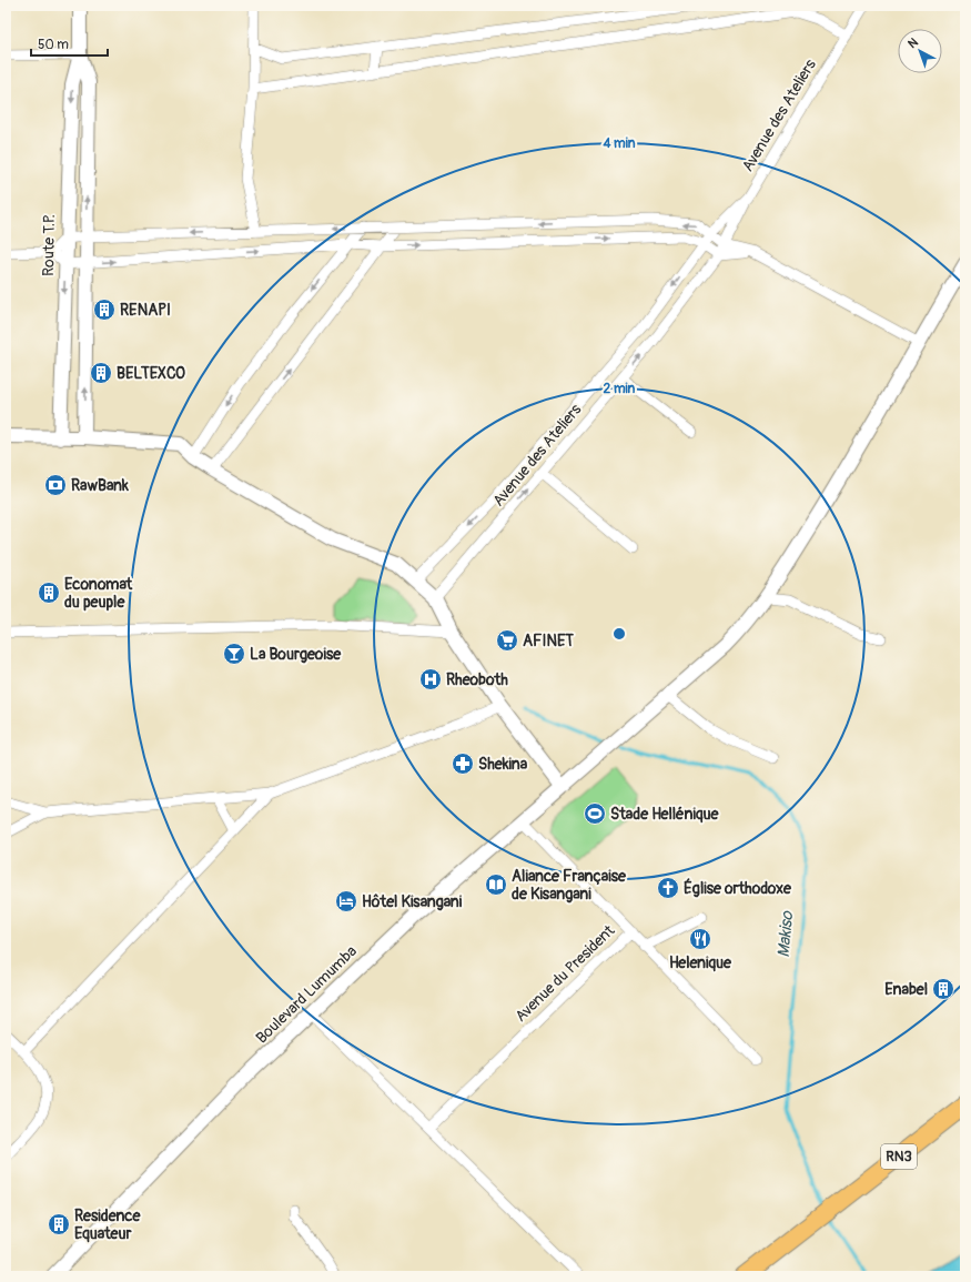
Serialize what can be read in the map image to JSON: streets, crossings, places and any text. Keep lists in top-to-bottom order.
{
  "streets": {
    "highway": ["RN3"],
    "street": [
      "Avenue des Ateliers",
      "Route T.P.",
      "Avenue du President",
      "Boulevard Lumumba"
    ]
  },
  "crossings": [
    ["Avenue du President", "Boulevard Lumumba"]
  ],
  "water": ["Makiso"],
  "places": {
    "building": [
      "RENAPI",
      "BELTEXCO",
      "Economat du peuple",
      "Enabel",
      "Residence Equateur"
    ],
    "bank": ["RawBank"],
    "supermarket": ["AFINET"],
    "bar": ["La Bourgeoise"],
    "hospital": ["Rheoboth"],
    "pharmacy": ["Shekina"],
    "sports": ["Stade Hellénique"],
    "library": ["Aliance Française de Kisangani"],
    "church": ["Église orthodoxe"],
    "hotel": ["Hôtel Kisangani"],
    "restaurant": ["Helenique"]
  },
  "scale_bar": "50 m",
  "north": "top left",
  "rings": ["4 min", "2 min"]
}
